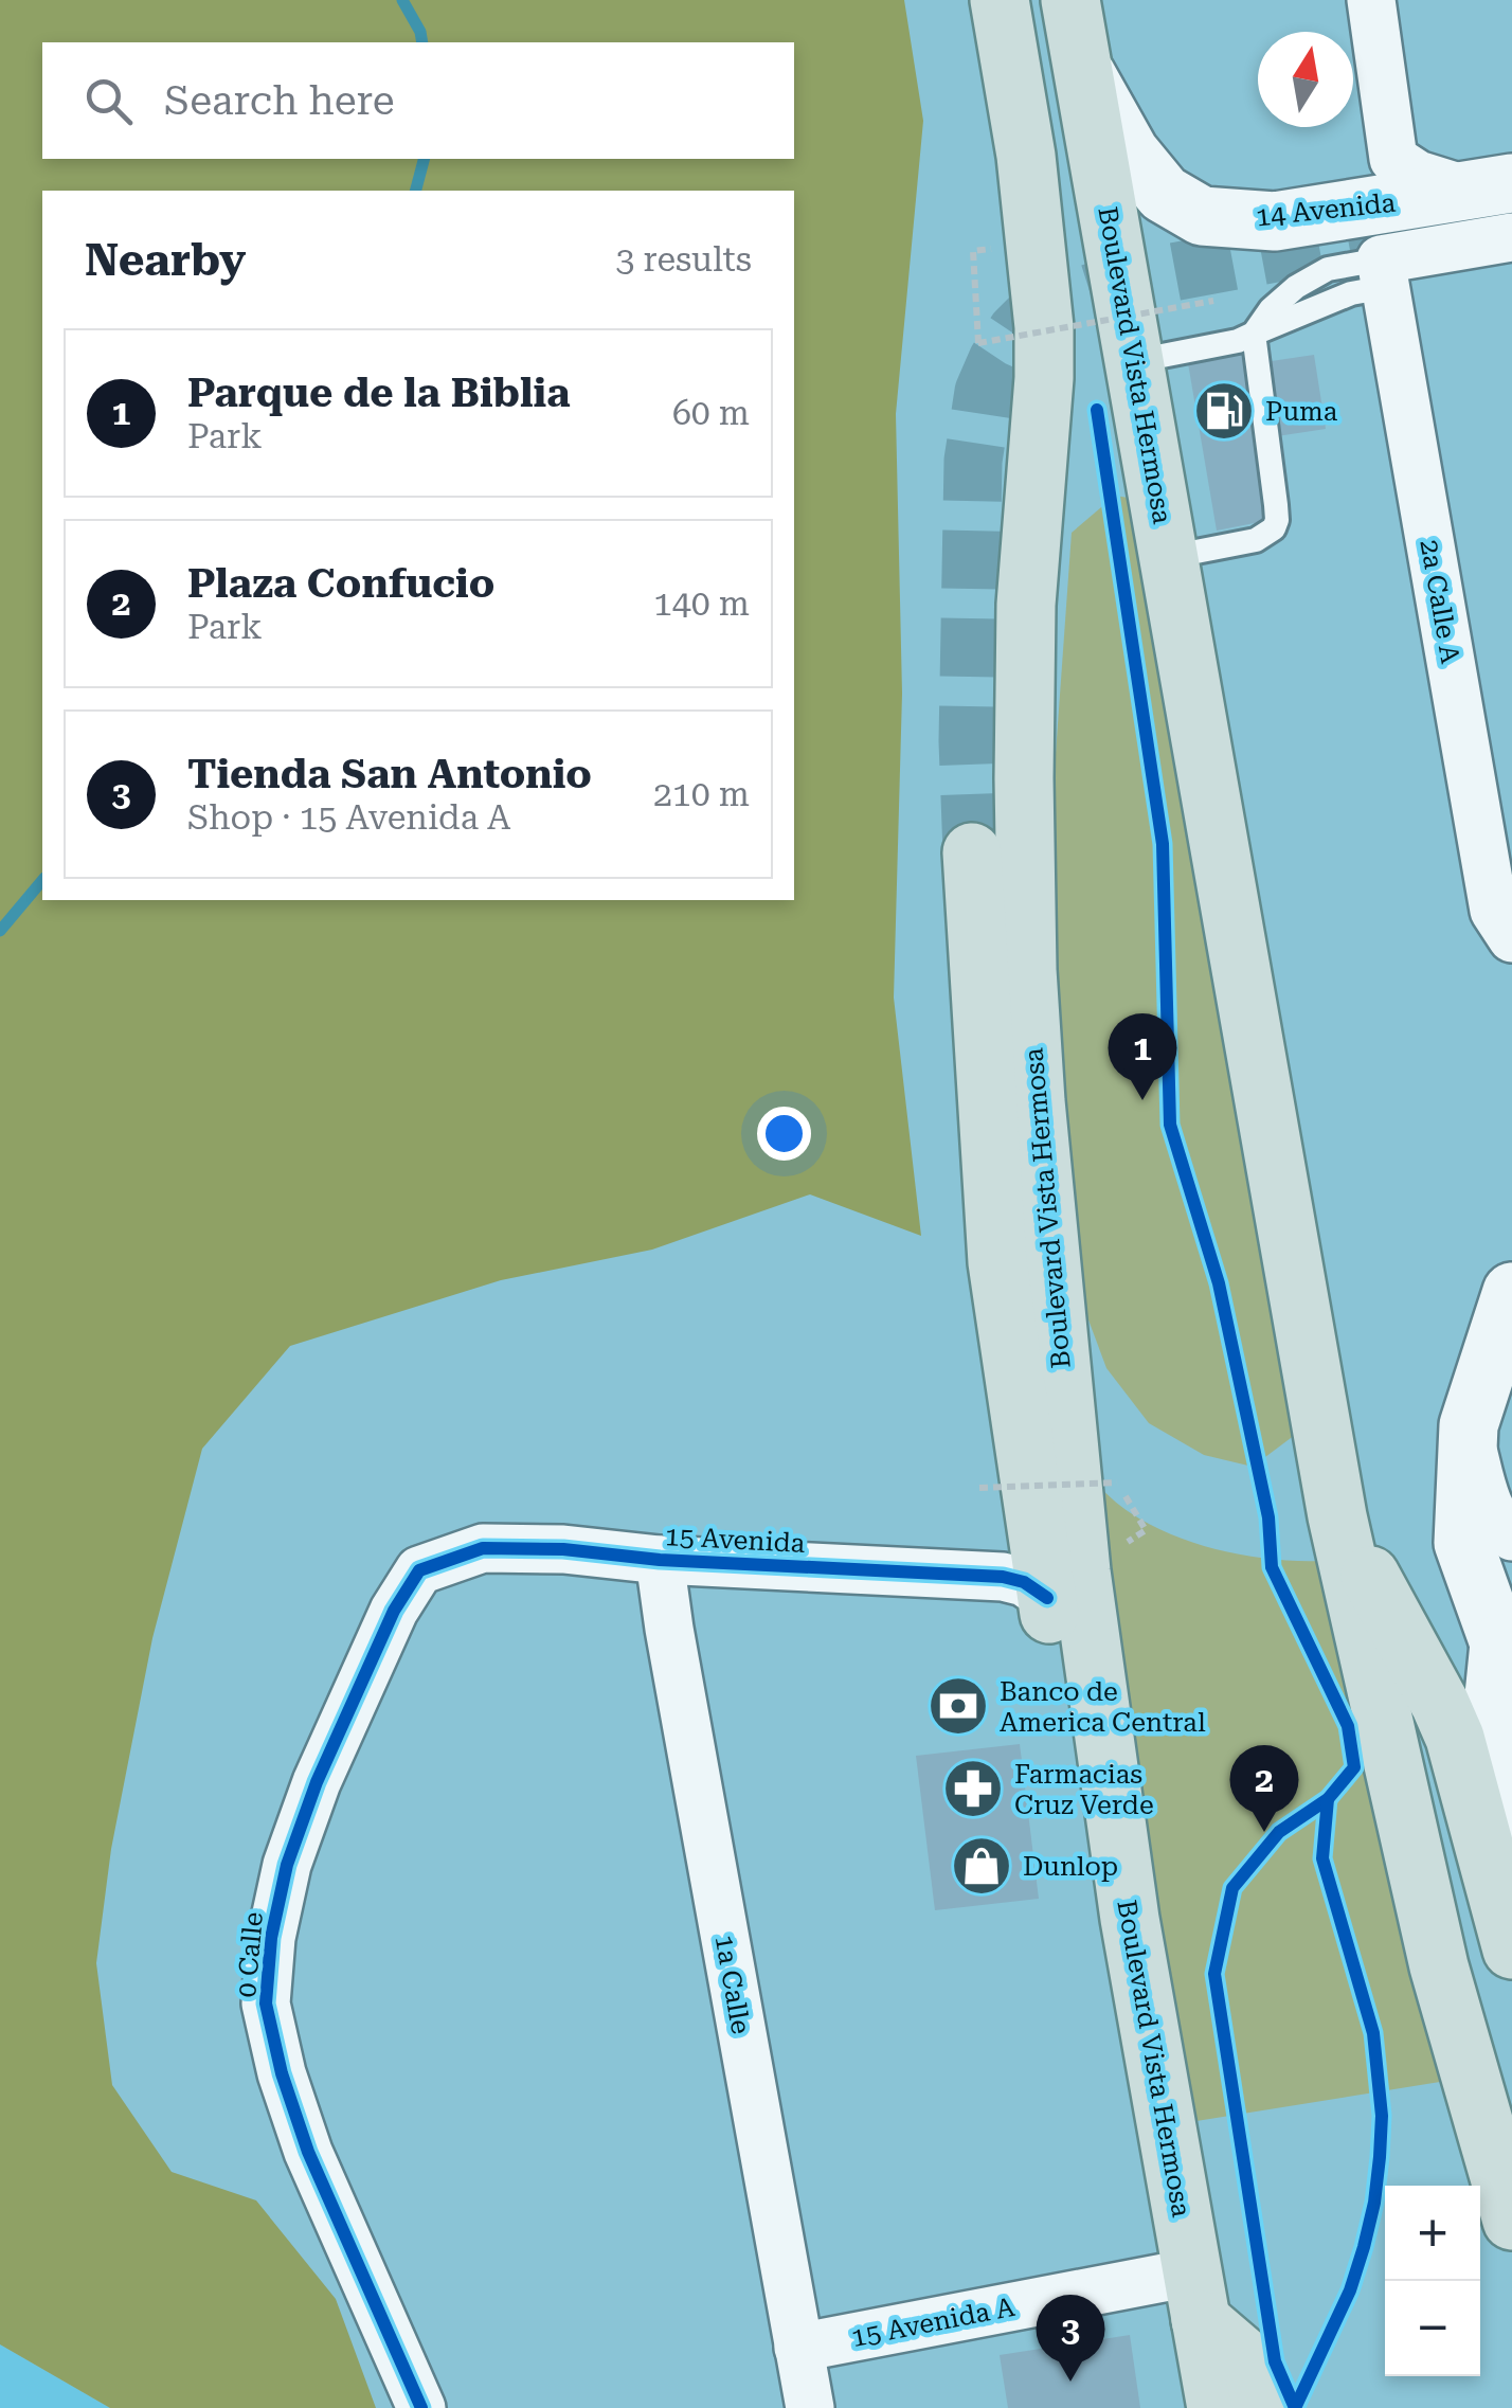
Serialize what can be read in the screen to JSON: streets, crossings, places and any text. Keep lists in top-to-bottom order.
{
  "streets": {
    "main road": ["Boulevard Vista Hermosa"],
    "street": [
      "14 Avenida",
      "2a Calle A",
      "15 Avenida",
      "0 Calle",
      "1a Calle",
      "15 Avenida A"
    ]
  },
  "crossings": [
    ["14 Avenida", "Boulevard Vista Hermosa"],
    ["14 Avenida", "2a Calle A"],
    ["Boulevard Vista Hermosa", "15 Avenida A"],
    ["15 Avenida", "0 Calle"],
    ["15 Avenida", "1a Calle"],
    ["1a Calle", "15 Avenida A"]
  ],
  "places": {
    "fuel station": ["Puma"],
    "bank": ["Banco de America Central"],
    "pharmacy": ["Farmacias Cruz Verde"],
    "shop": ["Dunlop"]
  },
  "north": "top",
  "page": {
    "search": "Search here",
    "heading": ["Nearby", "3 results"],
    "list": [
      {
        "mark": "1",
        "name": "Parque de la Biblia",
        "note": "Park",
        "value": "60 m"
      },
      {
        "mark": "2",
        "name": "Plaza Confucio",
        "note": "Park",
        "value": "140 m"
      },
      {
        "mark": "3",
        "name": "Tienda San Antonio",
        "note": "Shop · 15 Avenida A",
        "value": "210 m"
      }
    ],
    "pins": ["1", "2", "3"],
    "map_buttons": ["+", "−"]
  }
}
